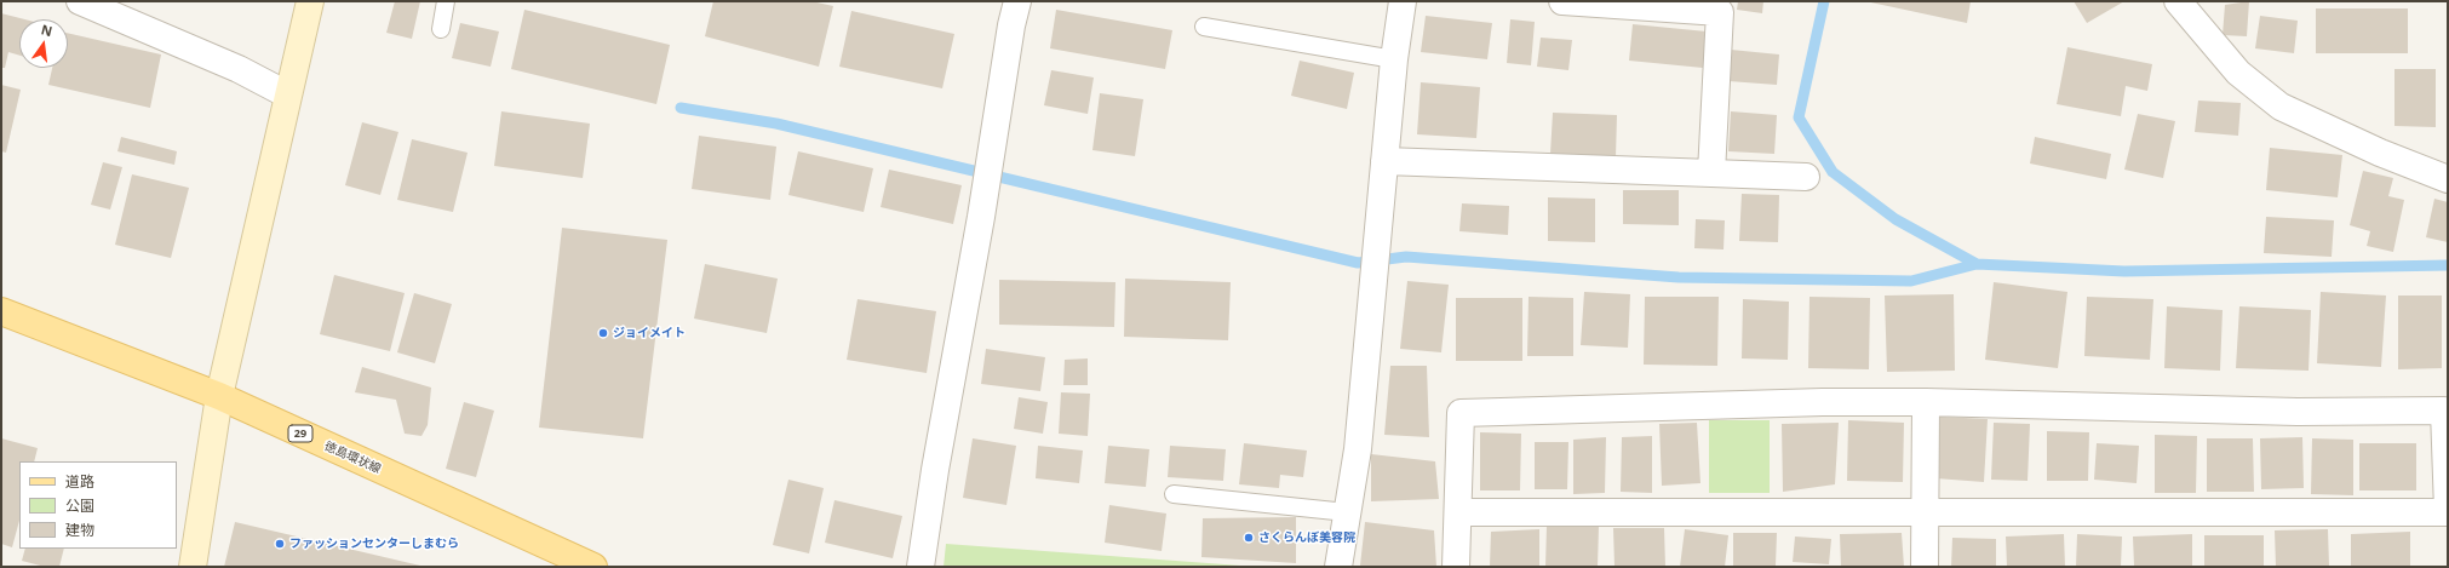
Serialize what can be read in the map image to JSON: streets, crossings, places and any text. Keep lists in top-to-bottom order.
{
  "streets": {
    "main road": ["29", "徳島環状線"]
  },
  "places": ["ジョイメイト", "さくらんぼ美容院", "ファッションセンターしまむら"],
  "legend": ["道路", "公園", "建物"],
  "north": "top"
}
